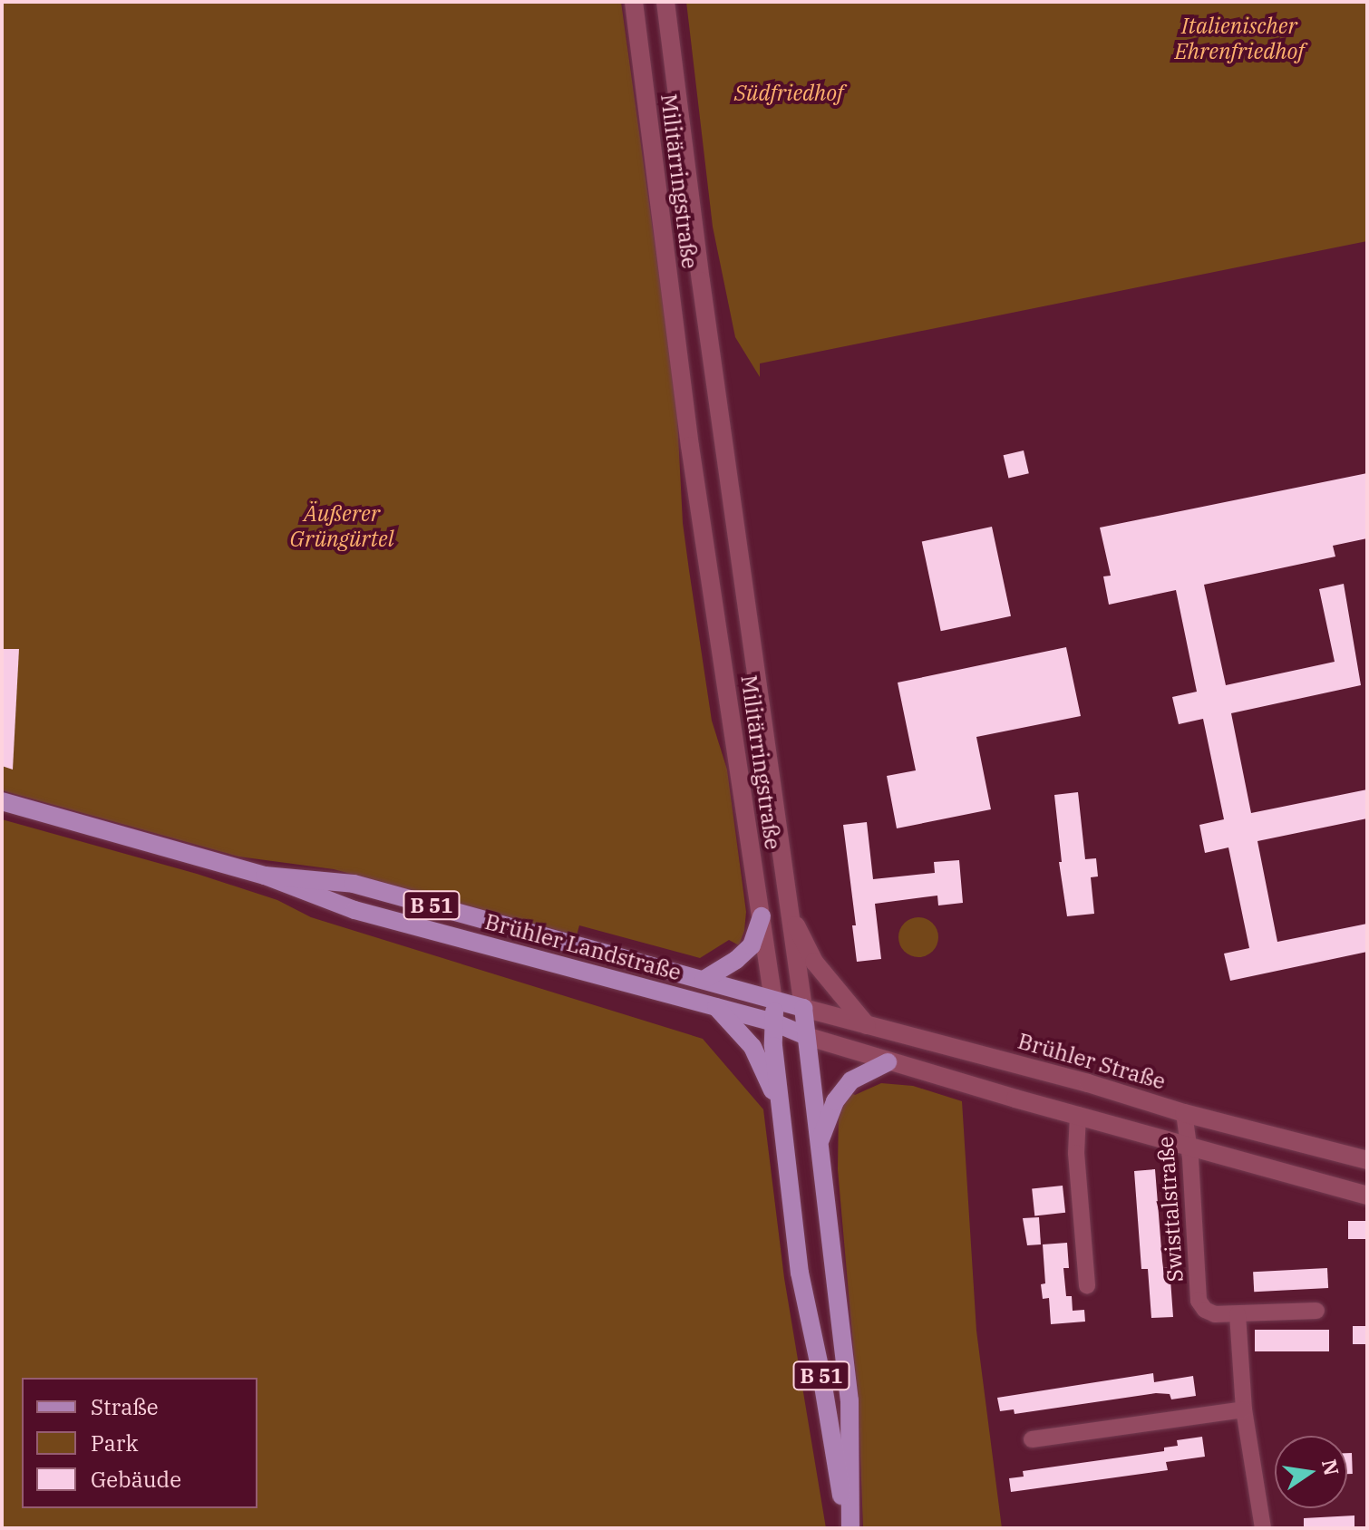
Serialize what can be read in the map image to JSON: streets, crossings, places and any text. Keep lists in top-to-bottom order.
{
  "streets": {
    "main road": [
      "Militärringstraße",
      "B 51",
      "Brühler Landstraße",
      "Brühler Straße"
    ],
    "street": ["Swisttalstraße"]
  },
  "crossings": [
    ["Militärringstraße", "B 51"],
    ["Militärringstraße", "Brühler Landstraße"],
    ["Militärringstraße", "Brühler Straße"],
    ["B 51", "Brühler Landstraße"],
    ["Brühler Landstraße", "Brühler Straße"],
    ["Brühler Straße", "Swisttalstraße"]
  ],
  "parks": ["Italienischer Ehrenfriedhof", "Südfriedhof", "Äußerer Grüngürtel"],
  "legend": ["Straße", "Park", "Gebäude"],
  "north": "right"
}
